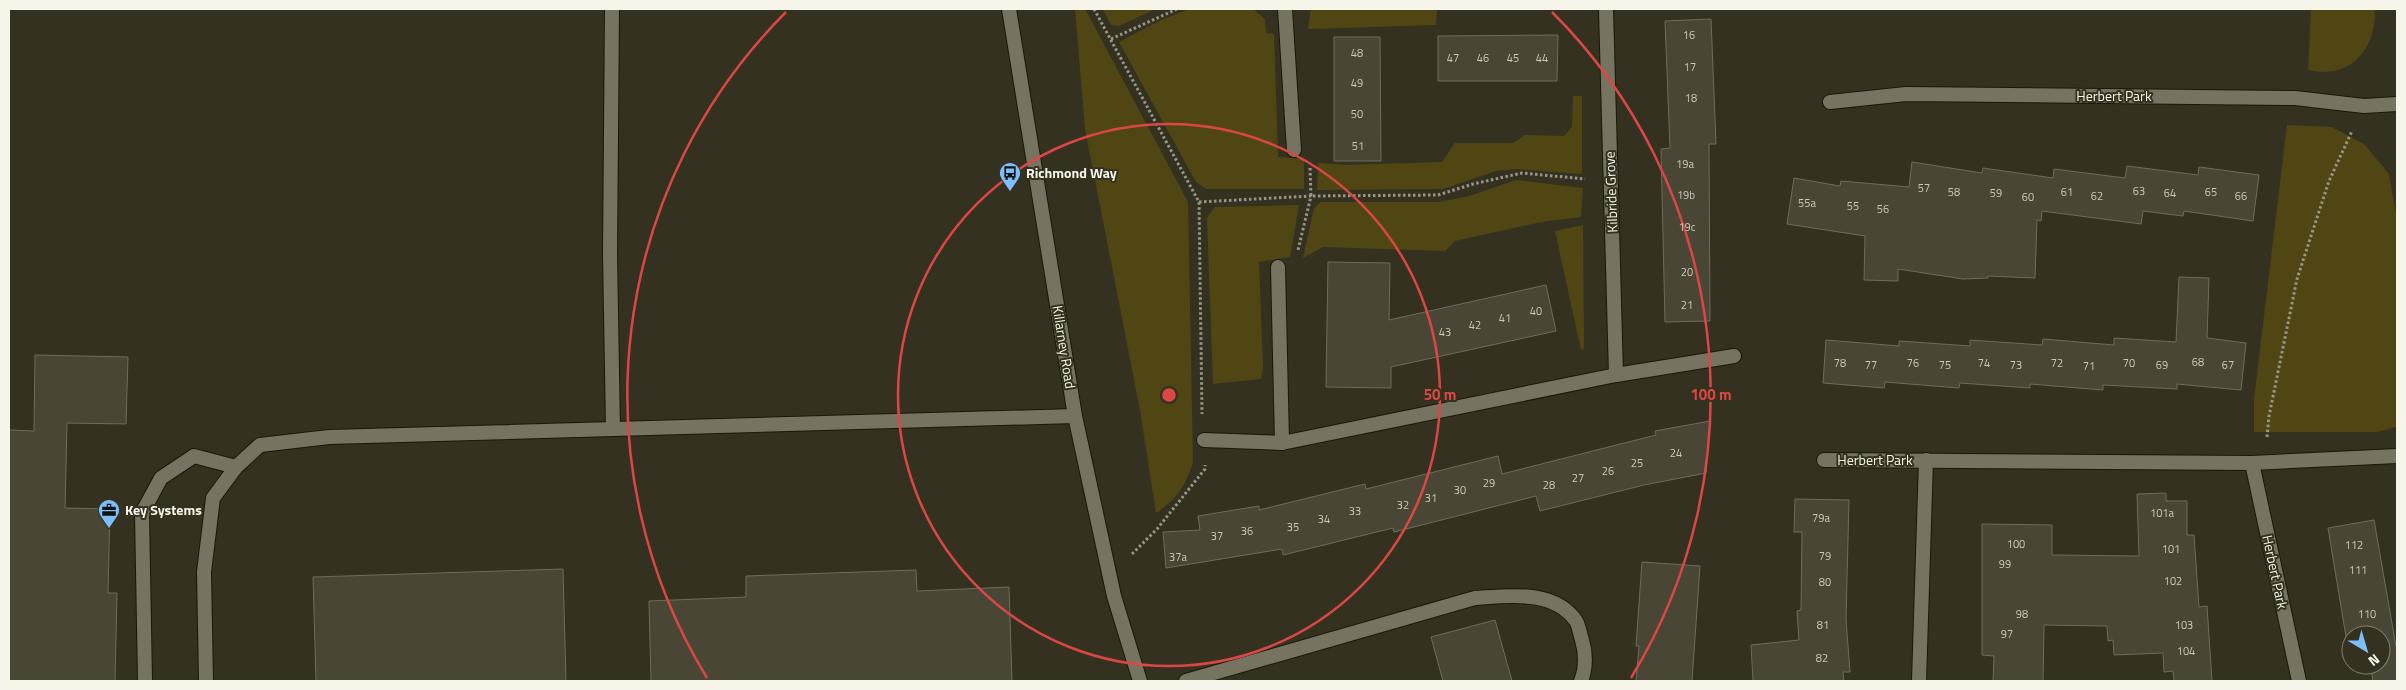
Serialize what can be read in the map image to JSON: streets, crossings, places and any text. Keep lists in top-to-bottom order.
{
  "streets": {
    "street": ["Herbert Park", "Kilbride Grove", "Killarney Road"]
  },
  "places": {
    "bus stop": ["Richmond Way"],
    "office": ["Key Systems"]
  },
  "house_numbers": [
    "16",
    "48",
    "47",
    "46",
    "45",
    "44",
    "17",
    "49",
    "18",
    "50",
    "51",
    "19a",
    "57",
    "63",
    "58",
    "61",
    "65",
    "59",
    "64",
    "19b",
    "62",
    "66",
    "60",
    "55a",
    "55",
    "56",
    "19c",
    "20",
    "21",
    "40",
    "41",
    "42",
    "43",
    "68",
    "78",
    "76",
    "74",
    "72",
    "70",
    "77",
    "75",
    "73",
    "69",
    "67",
    "71",
    "24",
    "25",
    "26",
    "27",
    "29",
    "28",
    "30",
    "31",
    "32",
    "33",
    "101a",
    "79a",
    "34",
    "35",
    "36",
    "37",
    "100",
    "112",
    "101",
    "79",
    "37a",
    "99",
    "111",
    "102",
    "80",
    "98",
    "110",
    "81",
    "103",
    "97",
    "104",
    "82"
  ],
  "north": "bottom right",
  "rings": ["50 m", "100 m"]
}
